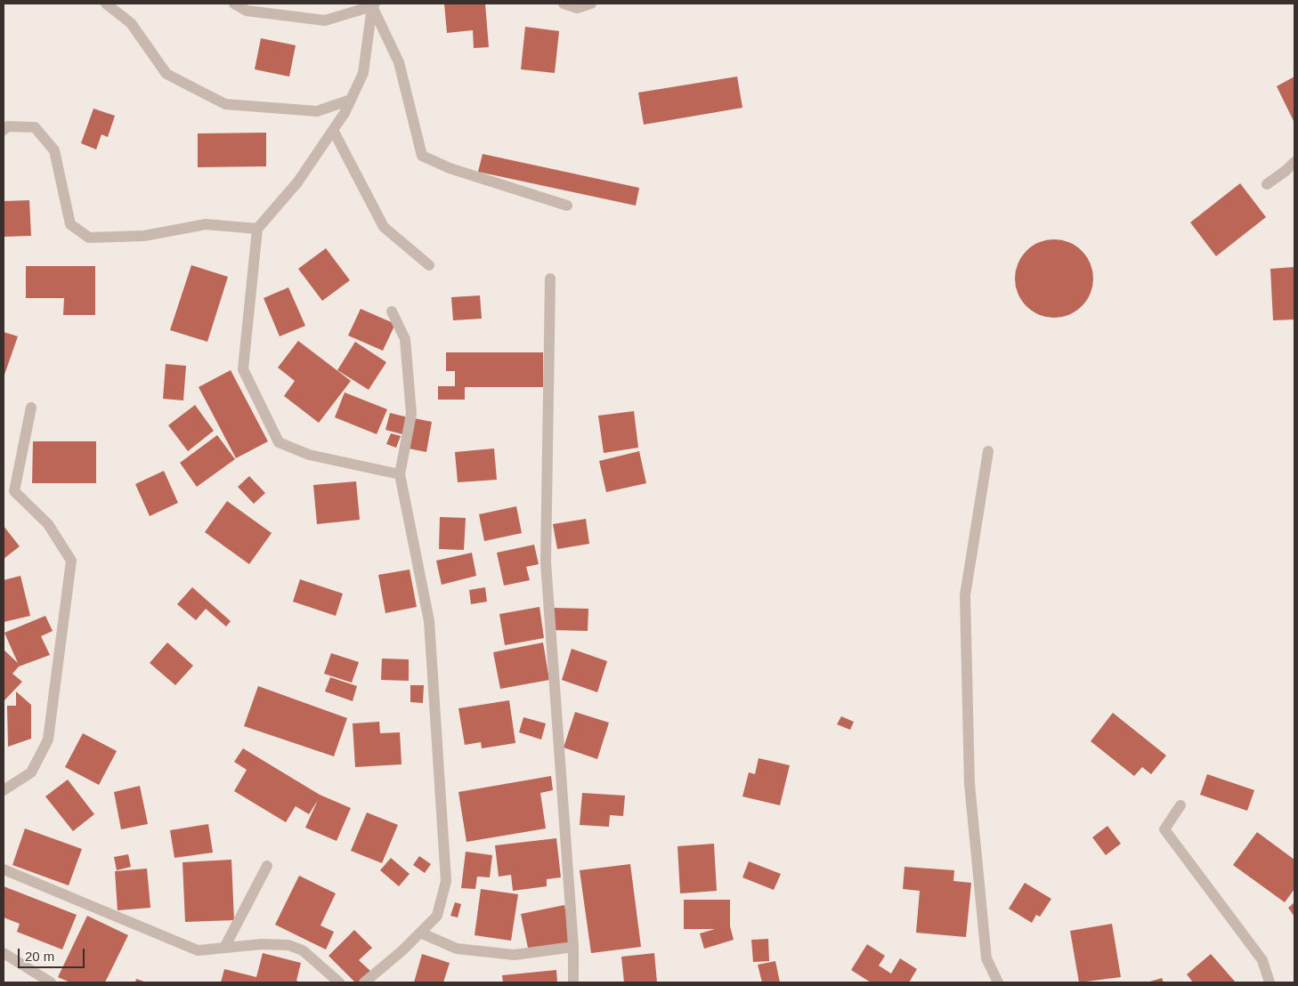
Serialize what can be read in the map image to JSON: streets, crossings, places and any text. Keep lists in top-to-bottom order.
{
  "scale_bar": "20 m"
}
